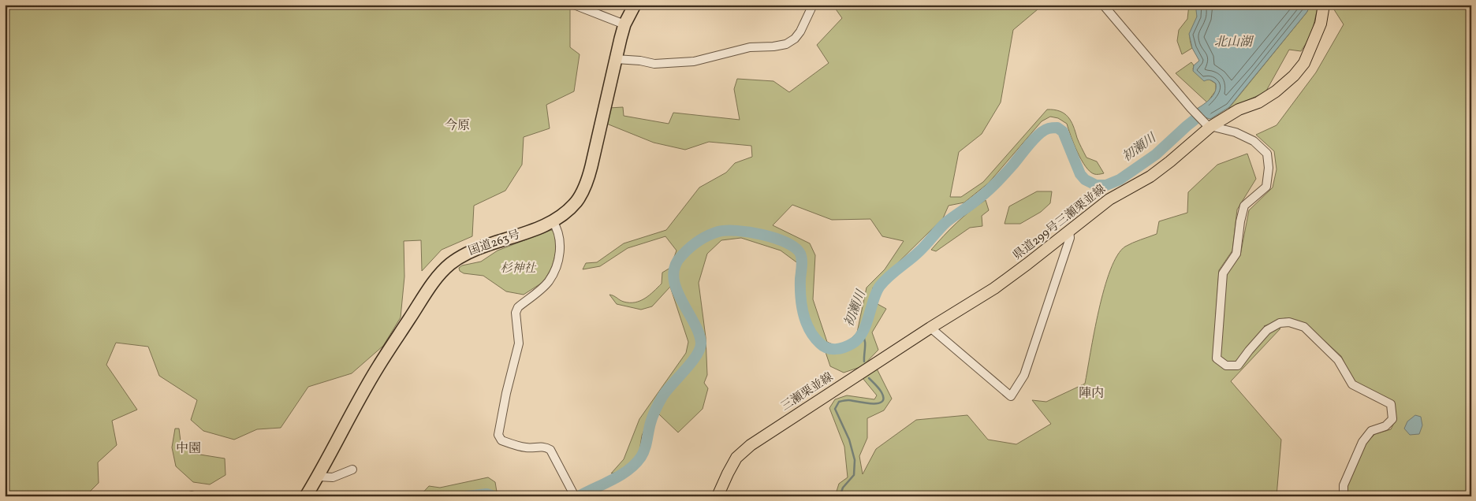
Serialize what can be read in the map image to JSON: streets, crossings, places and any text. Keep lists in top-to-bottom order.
{
  "streets": {
    "highway": ["国道263号"],
    "main road": ["県道299号三瀬栗並線", "三瀬栗並線"]
  },
  "crossings": [
    ["県道299号三瀬栗並線", "三瀬栗並線"]
  ],
  "districts": ["今原", "陣内", "中園"],
  "water": ["北山湖", "初瀬川"],
  "parks": ["杉神社"]
}
